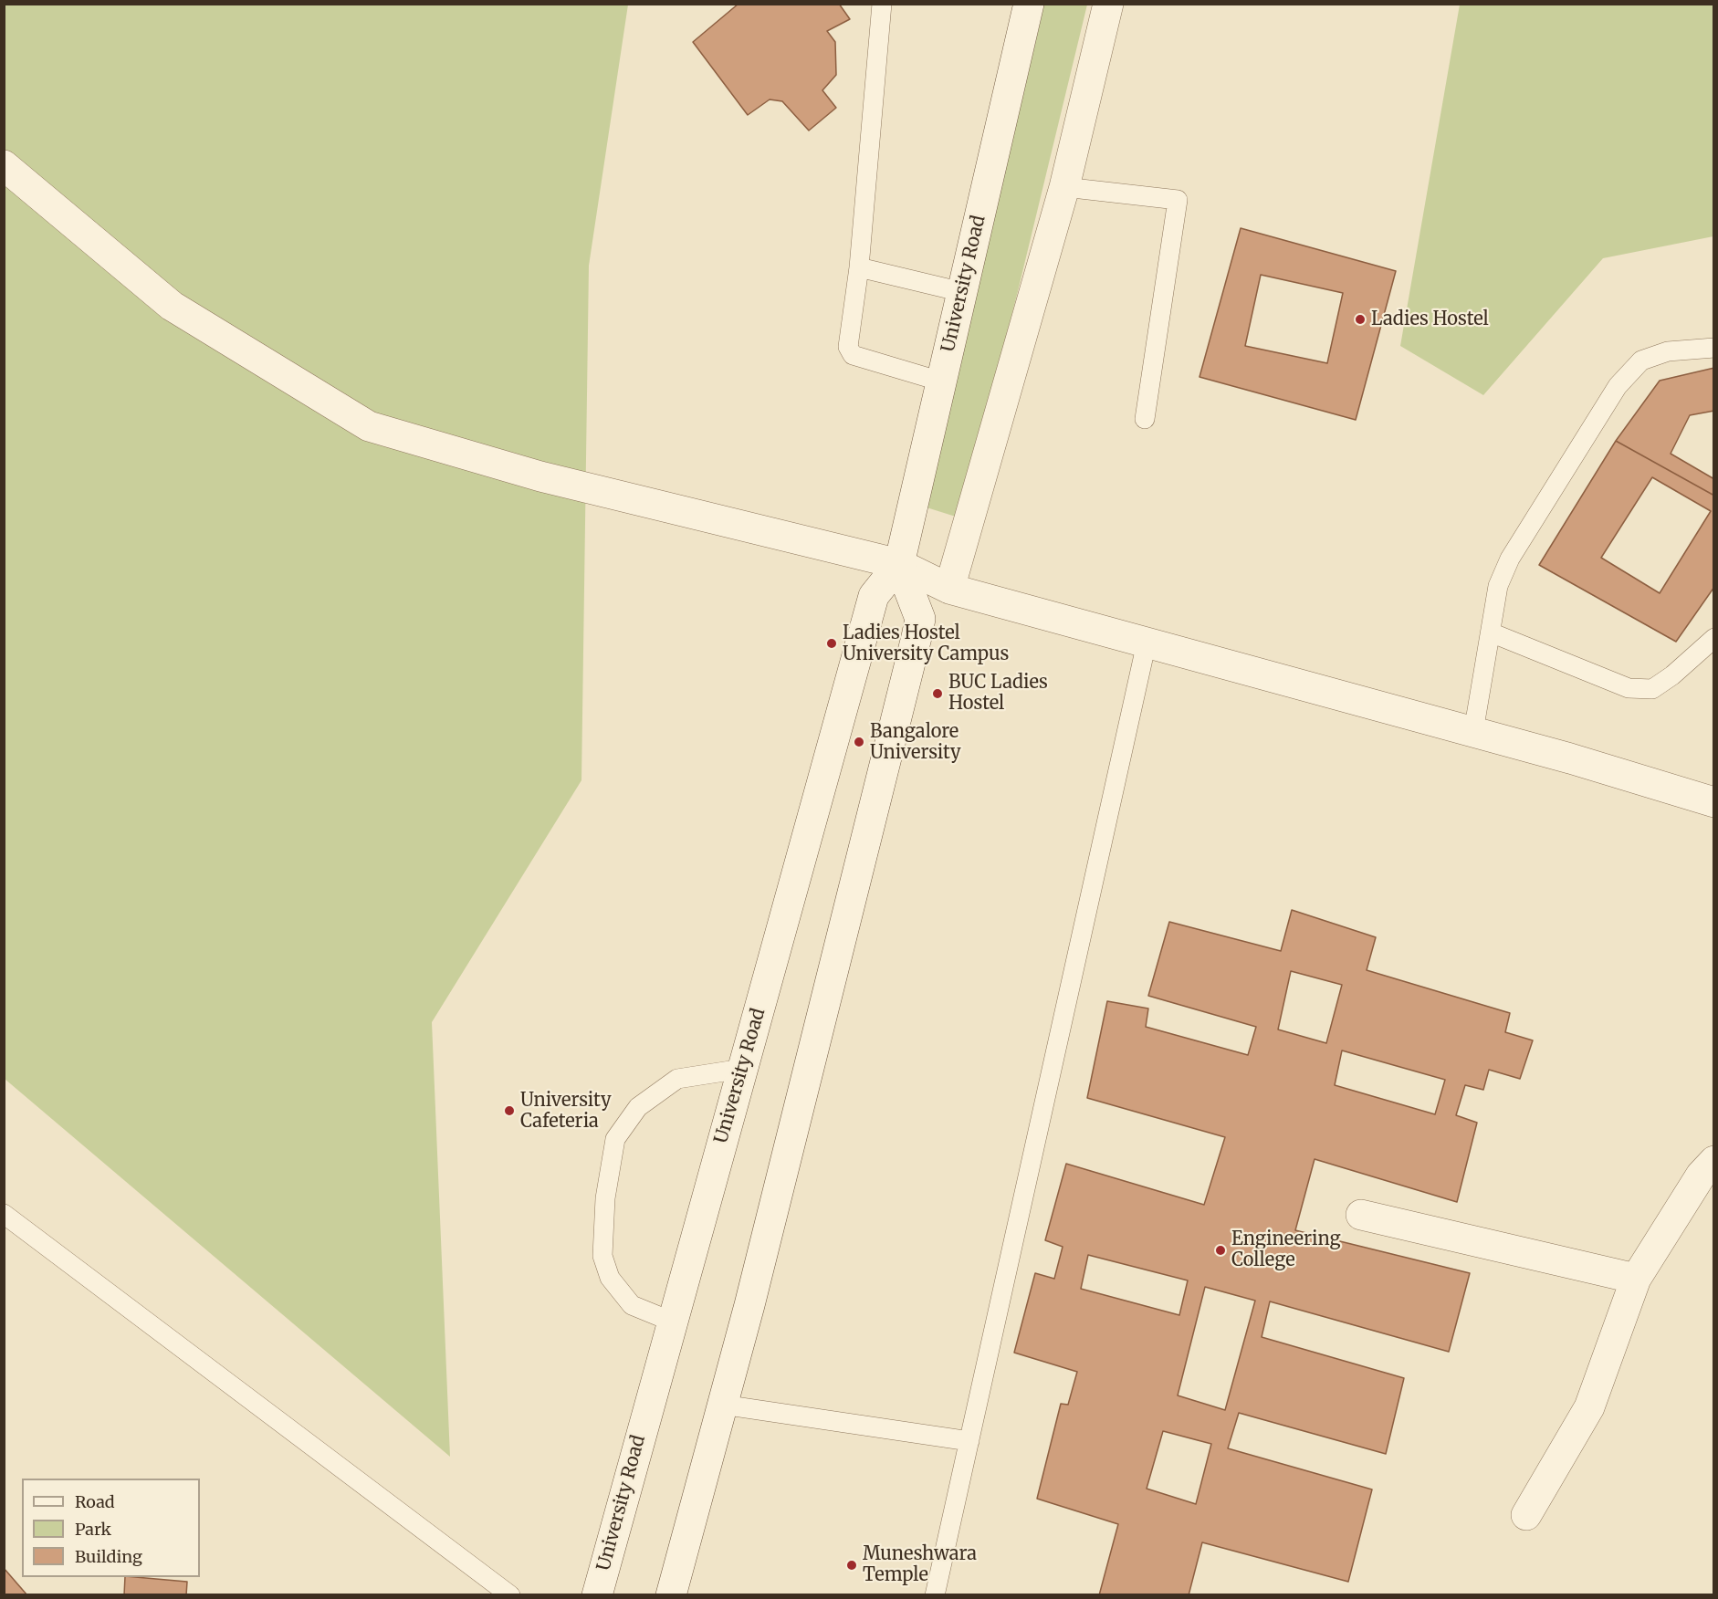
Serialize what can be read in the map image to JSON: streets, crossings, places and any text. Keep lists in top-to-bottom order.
{
  "streets": {
    "street": ["University Road"]
  },
  "places": [
    "Ladies Hostel",
    "Ladies Hostel University Campus",
    "BUC Ladies Hostel",
    "Bangalore University",
    "University Cafeteria",
    "Engineering College",
    "Muneshwara Temple"
  ],
  "legend": ["Road", "Park", "Building"]
}
